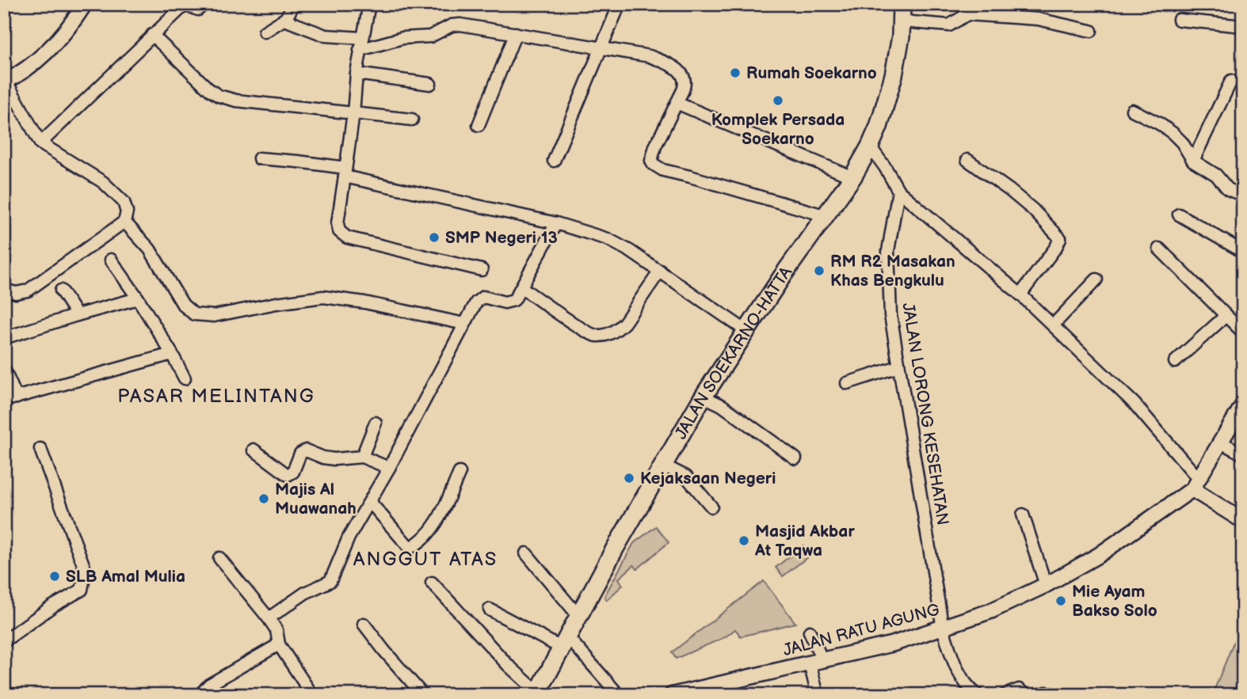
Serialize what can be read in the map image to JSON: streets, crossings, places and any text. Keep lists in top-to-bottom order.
{
  "streets": {
    "main road": ["JALAN SOEKARNO-HATTA"],
    "street": ["JALAN LORONG KESEHATAN", "JALAN RATU AGUNG"]
  },
  "crossings": [
    ["JALAN LORONG KESEHATAN", "JALAN RATU AGUNG"]
  ],
  "districts": ["PASAR MELINTANG", "ANGGUT ATAS"],
  "places": [
    "Rumah Soekarno",
    "Komplek Persada Soekarno",
    "SMP Negeri 13",
    "RM R2 Masakan Khas Bengkulu",
    "Kejaksaan Negeri",
    "Majis Al Muawanah",
    "Masjid Akbar At Taqwa",
    "SLB Amal Mulia",
    "Mie Ayam Bakso Solo"
  ]
}
